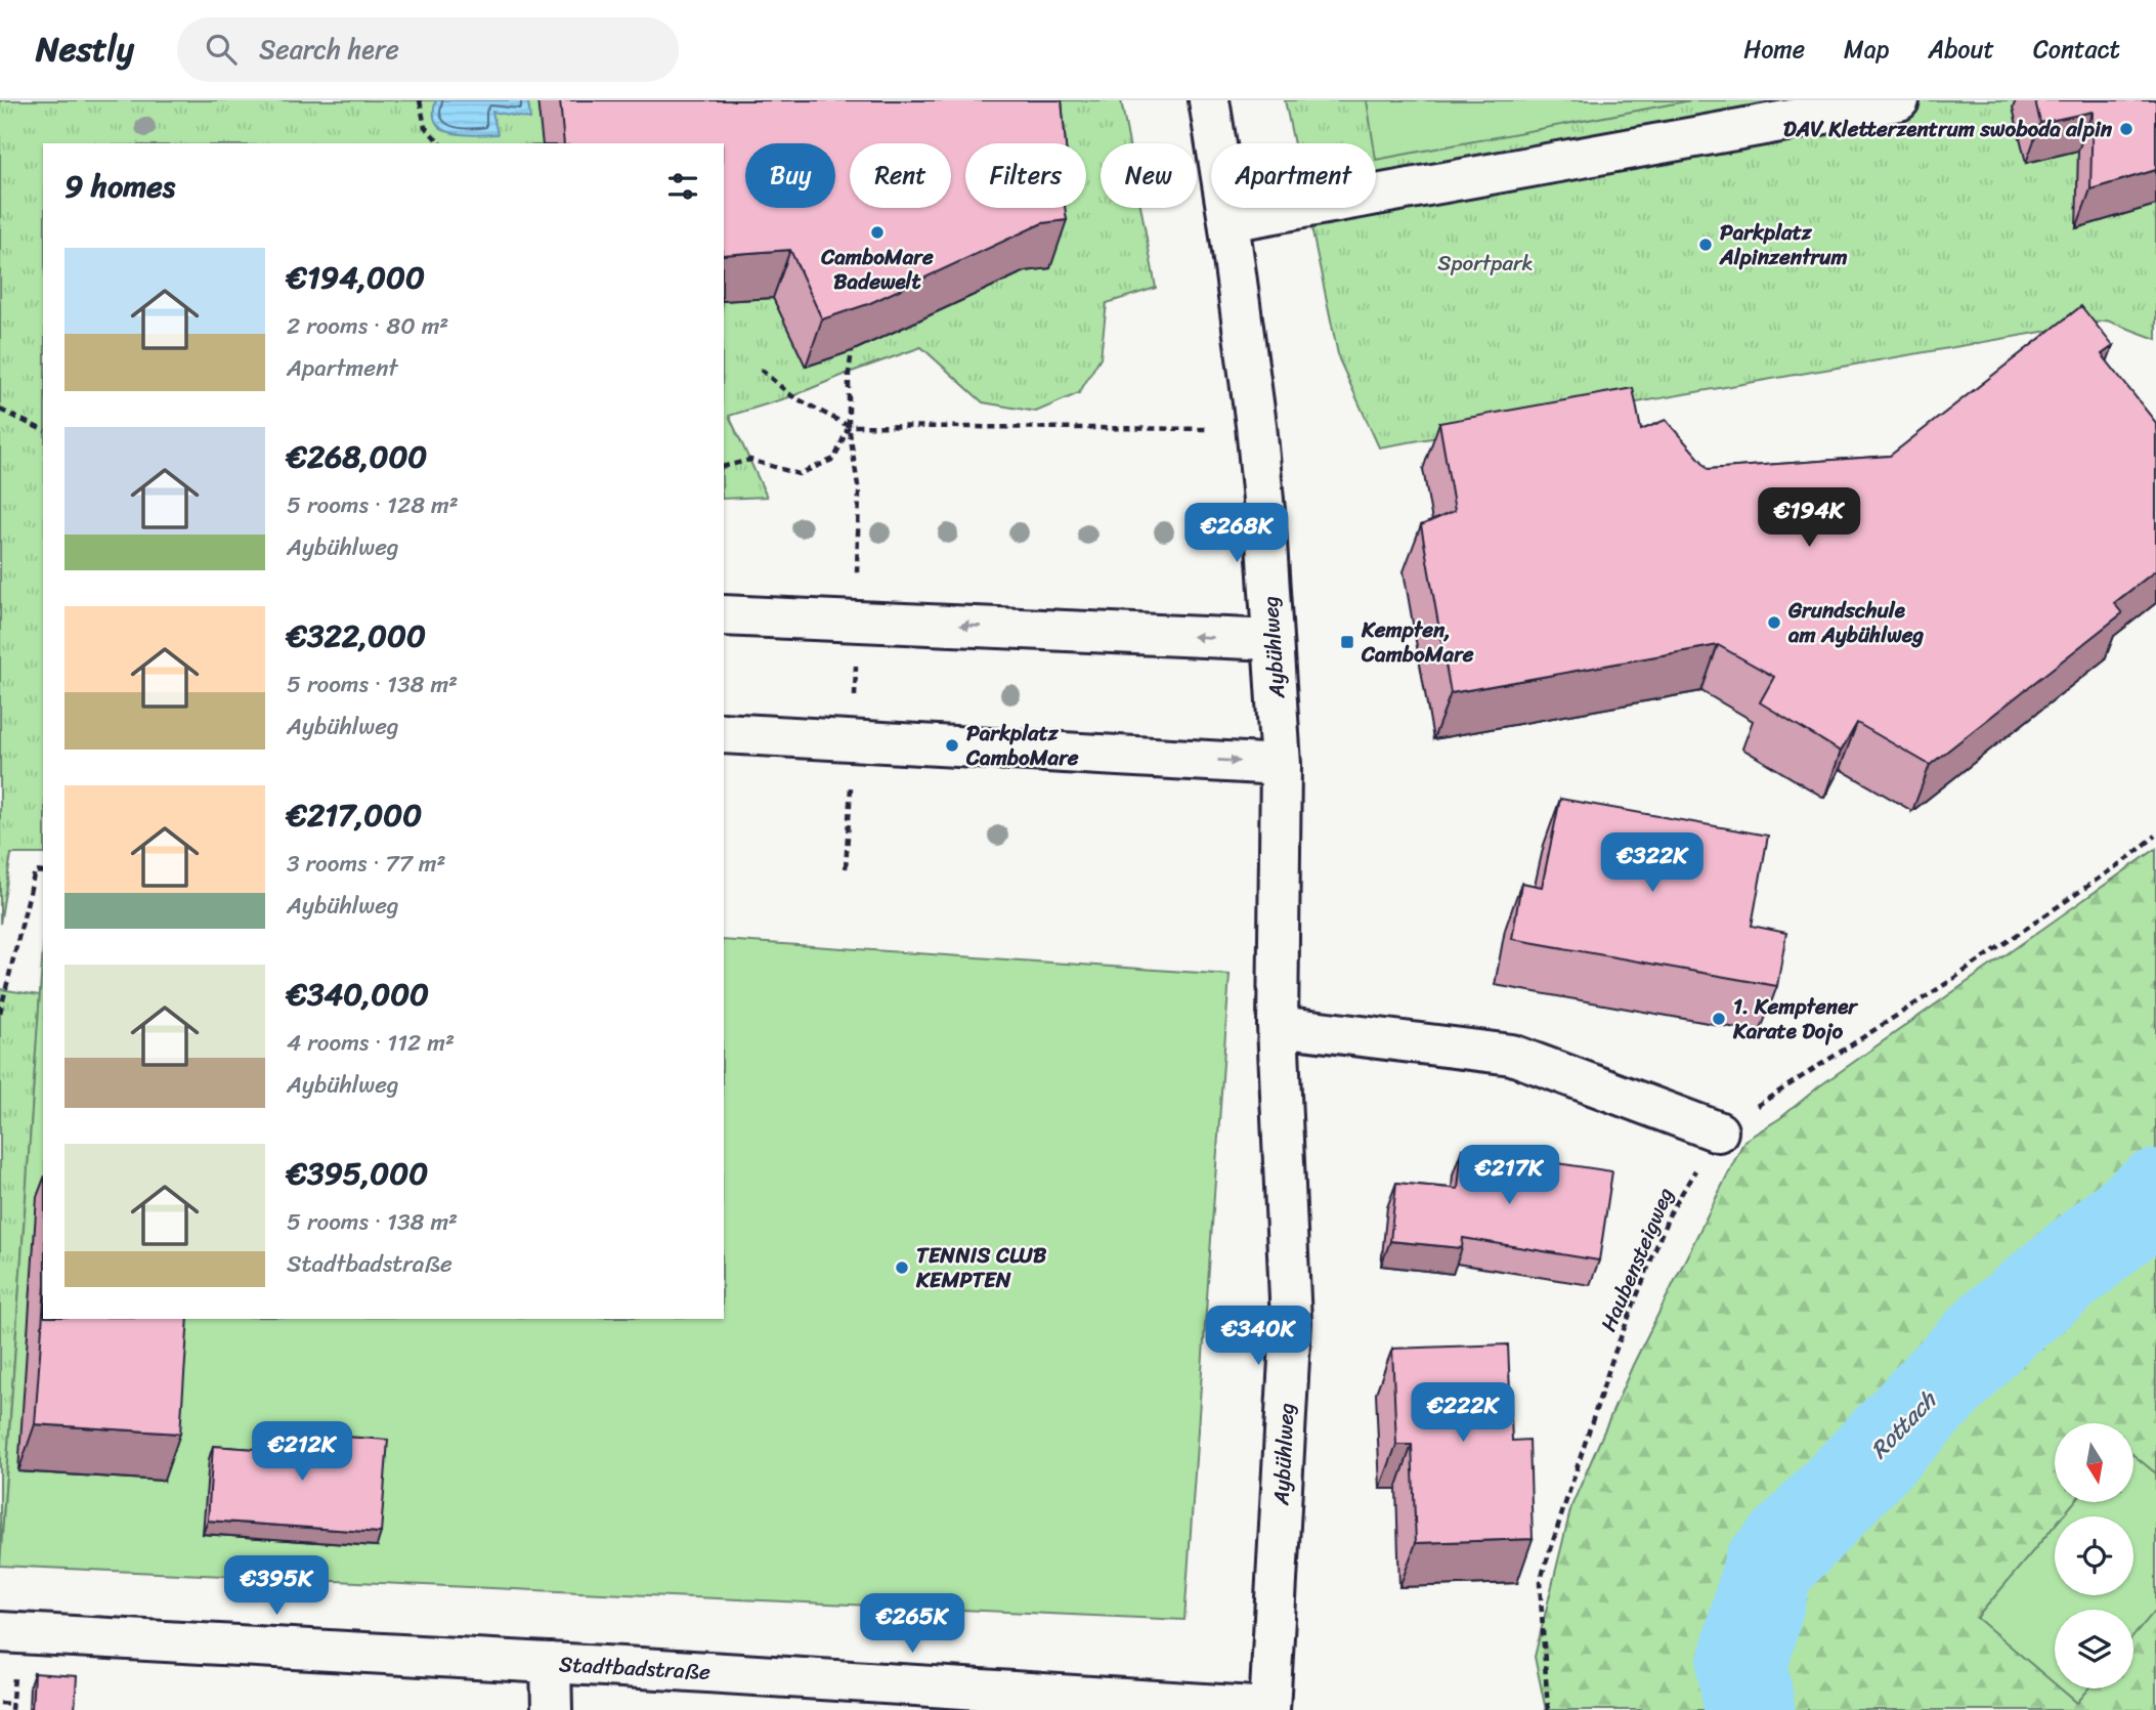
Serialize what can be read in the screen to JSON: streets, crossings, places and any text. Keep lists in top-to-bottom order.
{
  "streets": {
    "street": ["Aybühlweg", "Stadtbadstraße"],
    "path": ["Haubensteigweg"]
  },
  "crossings": [
    ["Aybühlweg", "Stadtbadstraße"]
  ],
  "water": ["Rottach"],
  "parks": ["Sportpark"],
  "places": {
    "other": [
      "DAV Kletterzentrum swoboda alpin",
      "CamboMare Badewelt",
      "Parkplatz Alpinzentrum",
      "Grundschule am Aybühlweg",
      "Parkplatz CamboMare",
      "1. Kemptener Karate Dojo",
      "TENNIS CLUB KEMPTEN"
    ],
    "transit": ["Kempten, CamboMare"]
  },
  "north": "bottom",
  "page": {
    "header": "Nestly",
    "search": "Search here",
    "nav": [
      "Home",
      "Map",
      "About",
      "Contact"
    ],
    "chip": [
      "Buy",
      "Rent",
      "Filters",
      "New",
      "Apartment"
    ],
    "heading": "9 homes",
    "list": [
      {
        "name": "€194,000",
        "note": "2 rooms · 80 m² · Apartment"
      },
      {
        "name": "€268,000",
        "note": "5 rooms · 128 m² · Aybühlweg"
      },
      {
        "name": "€322,000",
        "note": "5 rooms · 138 m² · Aybühlweg"
      },
      {
        "name": "€217,000",
        "note": "3 rooms · 77 m² · Aybühlweg"
      },
      {
        "name": "€340,000",
        "note": "4 rooms · 112 m² · Aybühlweg"
      },
      {
        "name": "€395,000",
        "note": "5 rooms · 138 m² · Stadtbadstraße"
      }
    ],
    "price": [
      "€194K",
      "€268K",
      "€322K",
      "€217K",
      "€340K",
      "€222K",
      "€212K",
      "€395K",
      "€265K"
    ]
  }
}
